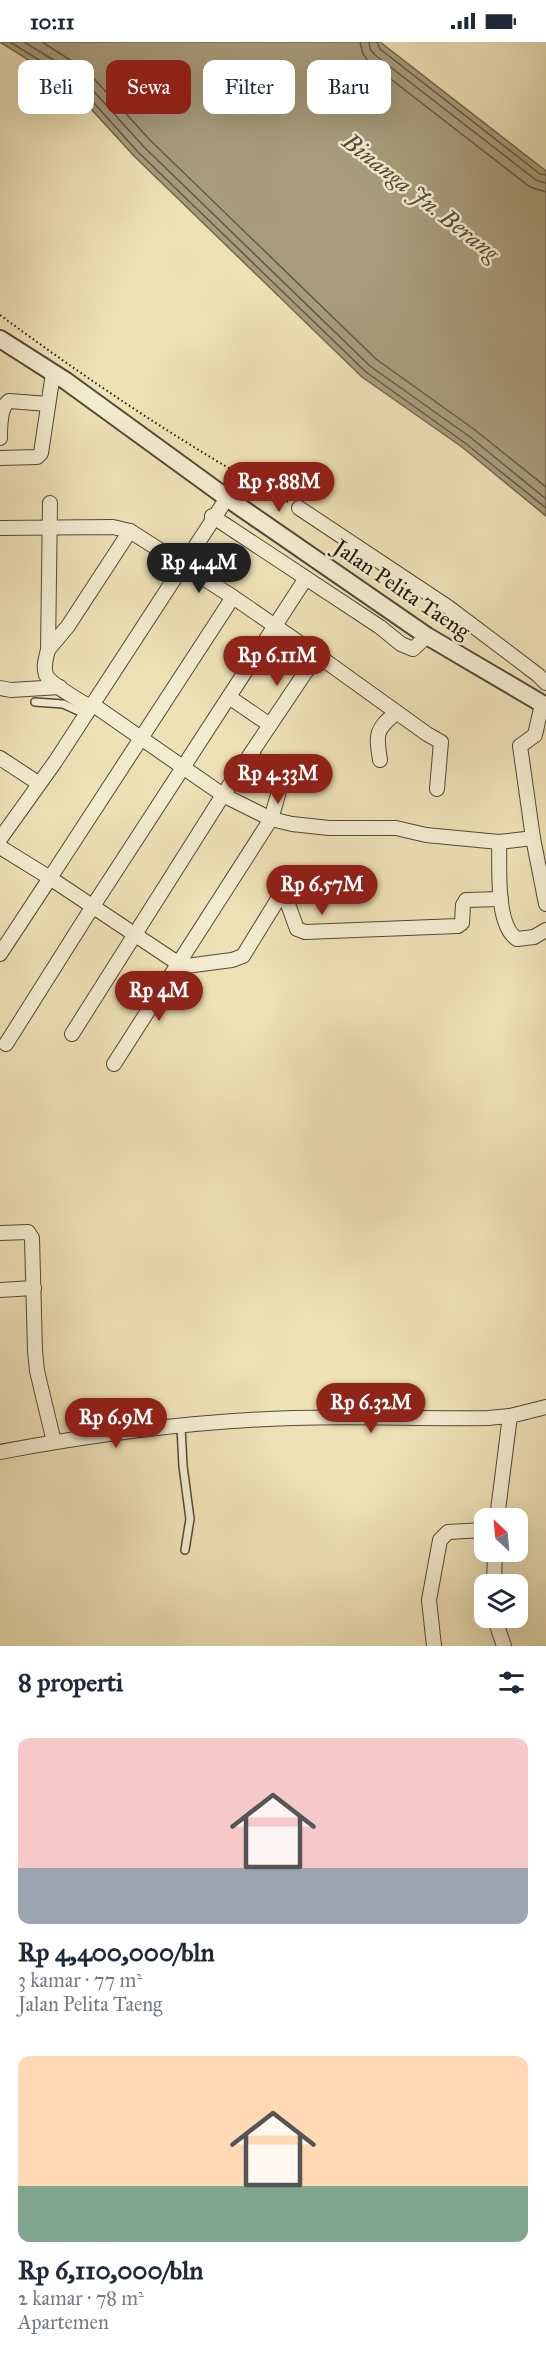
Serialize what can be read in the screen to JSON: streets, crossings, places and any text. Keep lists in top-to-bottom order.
{
  "streets": {
    "street": ["Jalan Pelita Taeng"]
  },
  "water": ["Binanga Jn. Berang"],
  "north": "top left",
  "page": {
    "status": "10:11",
    "chip": [
      "Beli",
      "Sewa",
      "Filter",
      "Baru"
    ],
    "price": [
      "Rp 5.88M",
      "Rp 4.4M",
      "Rp 6.11M",
      "Rp 4.33M",
      "Rp 6.57M",
      "Rp 4M",
      "Rp 6.32M",
      "Rp 6.9M"
    ],
    "heading": "8 properti",
    "list": [
      {
        "name": "Rp 4,400,000/bln",
        "note": "3 kamar · 77 m² · Jalan Pelita Taeng"
      },
      {
        "name": "Rp 6,110,000/bln",
        "note": "2 kamar · 78 m² · Apartemen"
      }
    ]
  }
}
